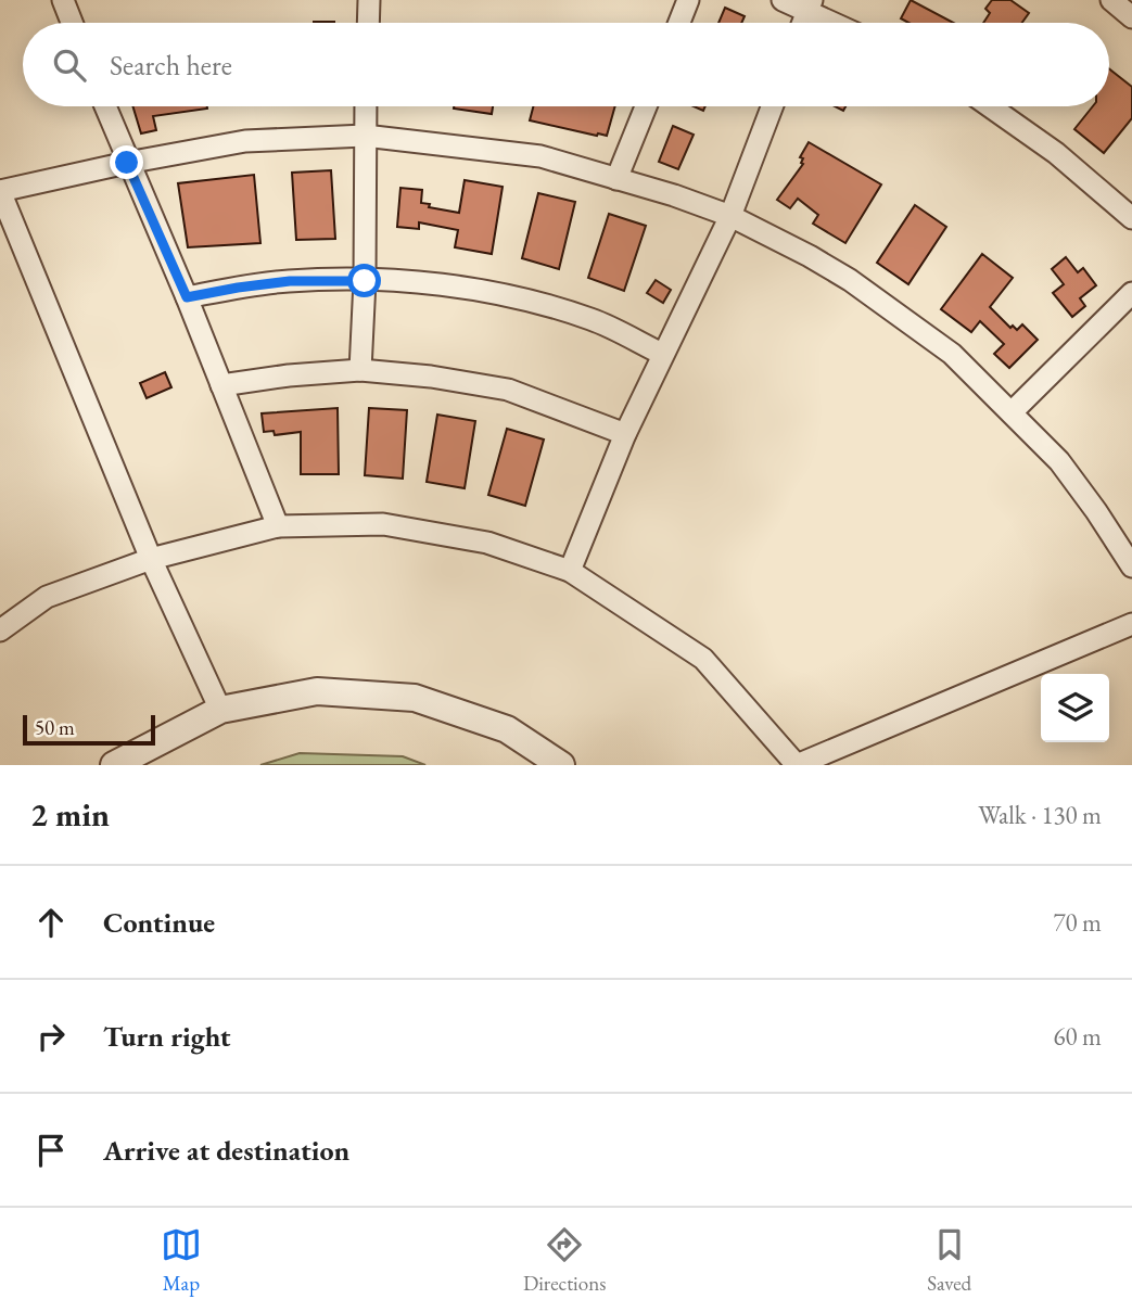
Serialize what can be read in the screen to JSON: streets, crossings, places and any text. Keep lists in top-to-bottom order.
{
  "scale_bar": "50 m",
  "page": {
    "search": "Search here",
    "scale": "50 m",
    "heading": ["2 min", "Walk · 130 m"],
    "list": [
      ["Continue", "70 m"],
      ["Turn right", "60 m"],
      "Arrive at destination"
    ],
    "nav": ["Map", "Directions", "Saved"]
  }
}
